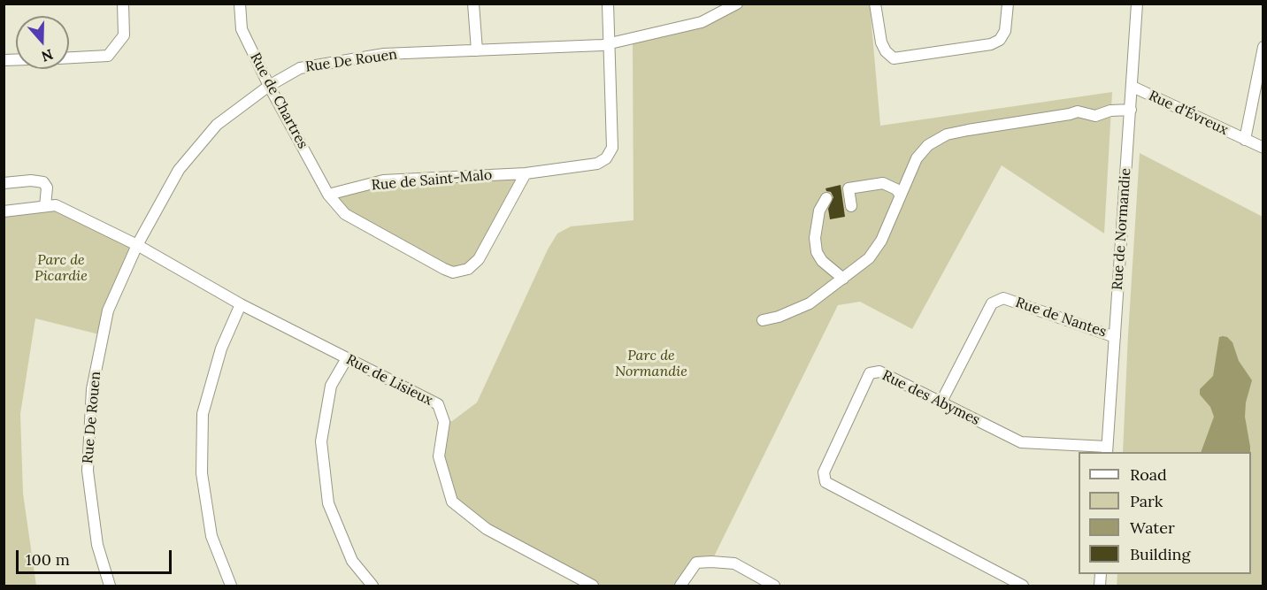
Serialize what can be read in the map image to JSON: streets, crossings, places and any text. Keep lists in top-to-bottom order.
{
  "streets": {
    "street": [
      "Rue De Rouen",
      "Rue de Chartres",
      "Rue d'Évreux",
      "Rue de Saint-Malo",
      "Rue de Normandie",
      "Rue de Nantes",
      "Rue de Lisieux",
      "Rue des Abymes"
    ]
  },
  "crossings": [
    ["Rue De Rouen", "Rue de Chartres"],
    ["Rue De Rouen", "Rue de Saint-Malo"],
    ["Rue De Rouen", "Rue de Lisieux"],
    ["Rue de Chartres", "Rue de Saint-Malo"],
    ["Rue d'Évreux", "Rue de Normandie"],
    ["Rue de Normandie", "Rue de Nantes"],
    ["Rue de Normandie", "Rue des Abymes"],
    ["Rue de Nantes", "Rue des Abymes"]
  ],
  "parks": ["Parc de Picardie", "Parc de Normandie"],
  "legend": [
    "Road",
    "Park",
    "Water",
    "Building"
  ],
  "scale_bar": "100 m",
  "north": "bottom"
}
